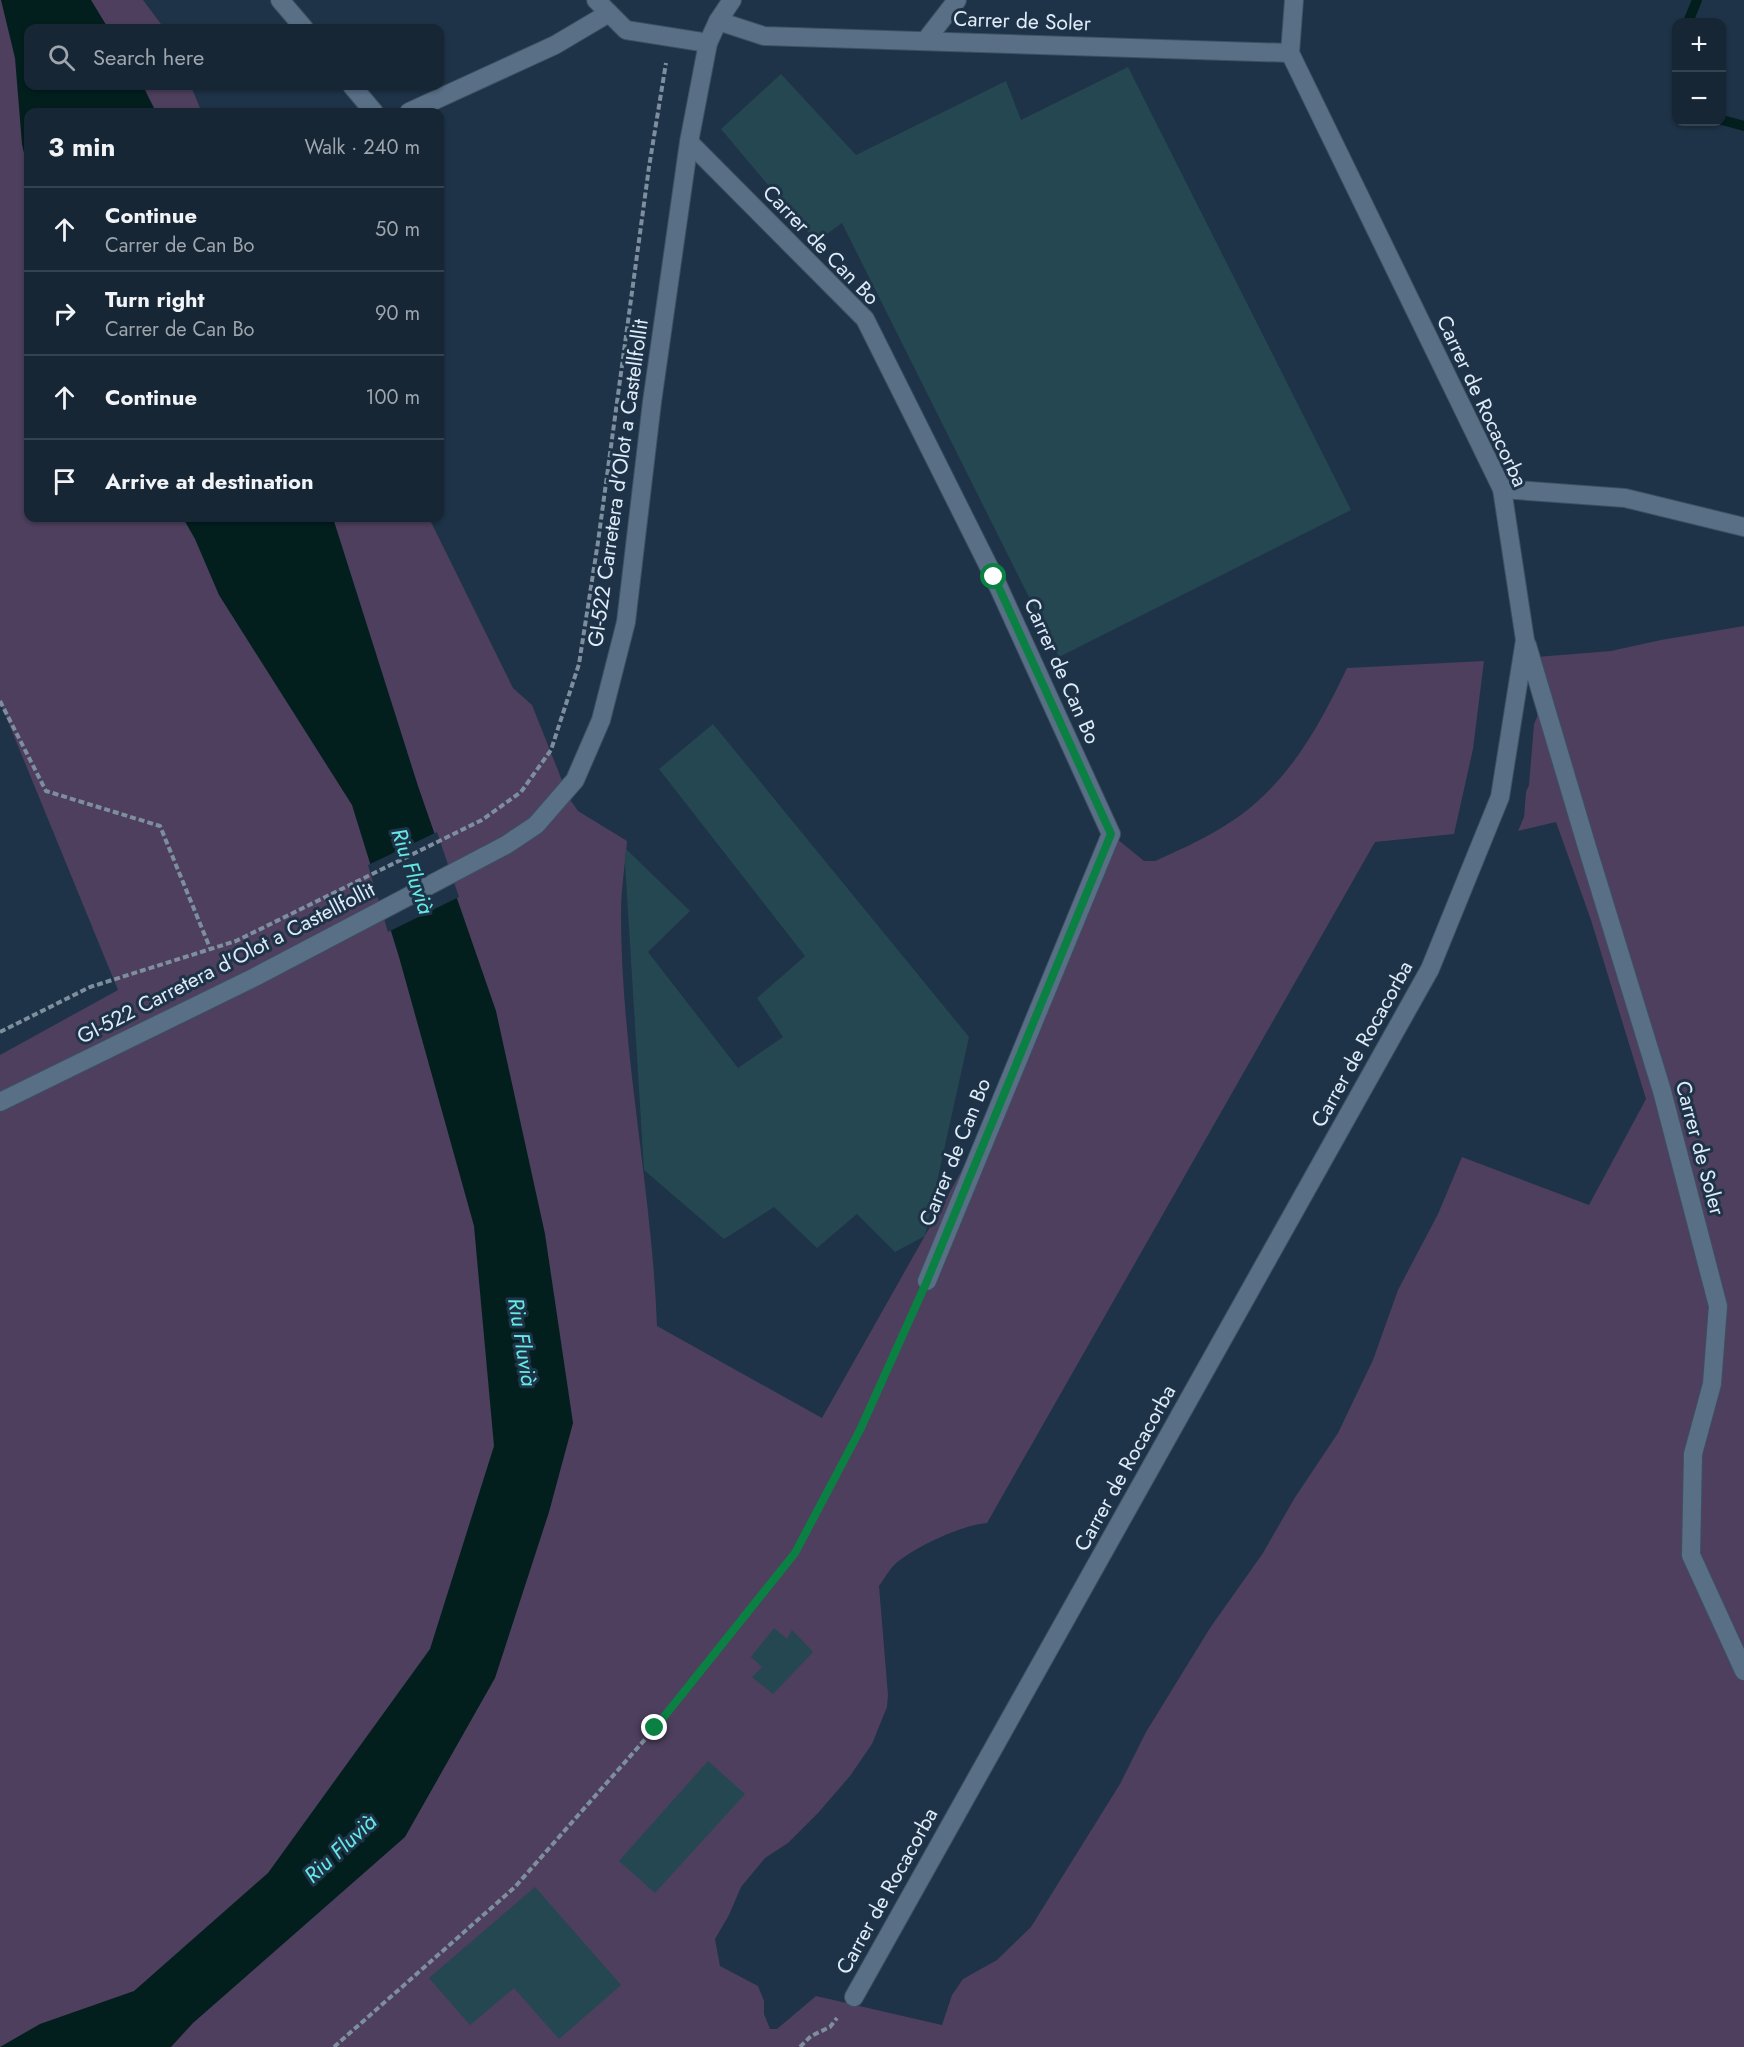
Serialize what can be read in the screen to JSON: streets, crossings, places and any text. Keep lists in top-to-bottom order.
{
  "streets": {
    "street": [
      "Carrer de Soler",
      "Carrer de Can Bo",
      "Carrer de Rocacorba",
      "GI-522 Carretera d'Olot a Castellfollit"
    ]
  },
  "crossings": [
    ["Carrer de Soler", "Carrer de Rocacorba"],
    ["Carrer de Soler", "GI-522 Carretera d'Olot a Castellfollit"],
    ["Carrer de Can Bo", "GI-522 Carretera d'Olot a Castellfollit"]
  ],
  "water": ["Riu Fluvià"],
  "page": {
    "map_buttons": ["+", "−"],
    "search": "Search here",
    "heading": ["3 min", "Walk · 240 m"],
    "list": [
      ["Continue", "Carrer de Can Bo", "50 m"],
      ["Turn right", "Carrer de Can Bo", "90 m"],
      ["Continue", "100 m"],
      "Arrive at destination"
    ]
  }
}
